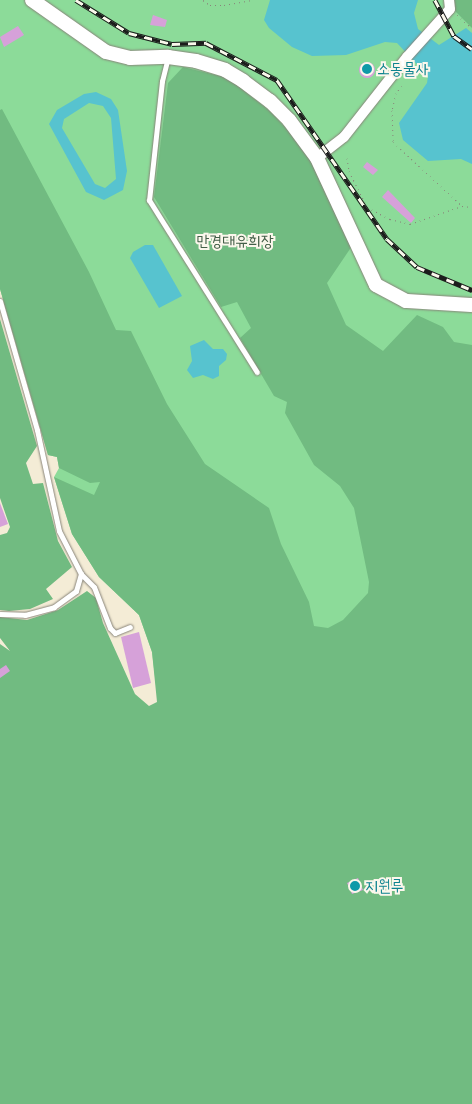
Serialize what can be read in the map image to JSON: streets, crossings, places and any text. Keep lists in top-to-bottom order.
{
  "parks": ["만경대유희장"],
  "places": ["소동물사", "지원루"]
}
